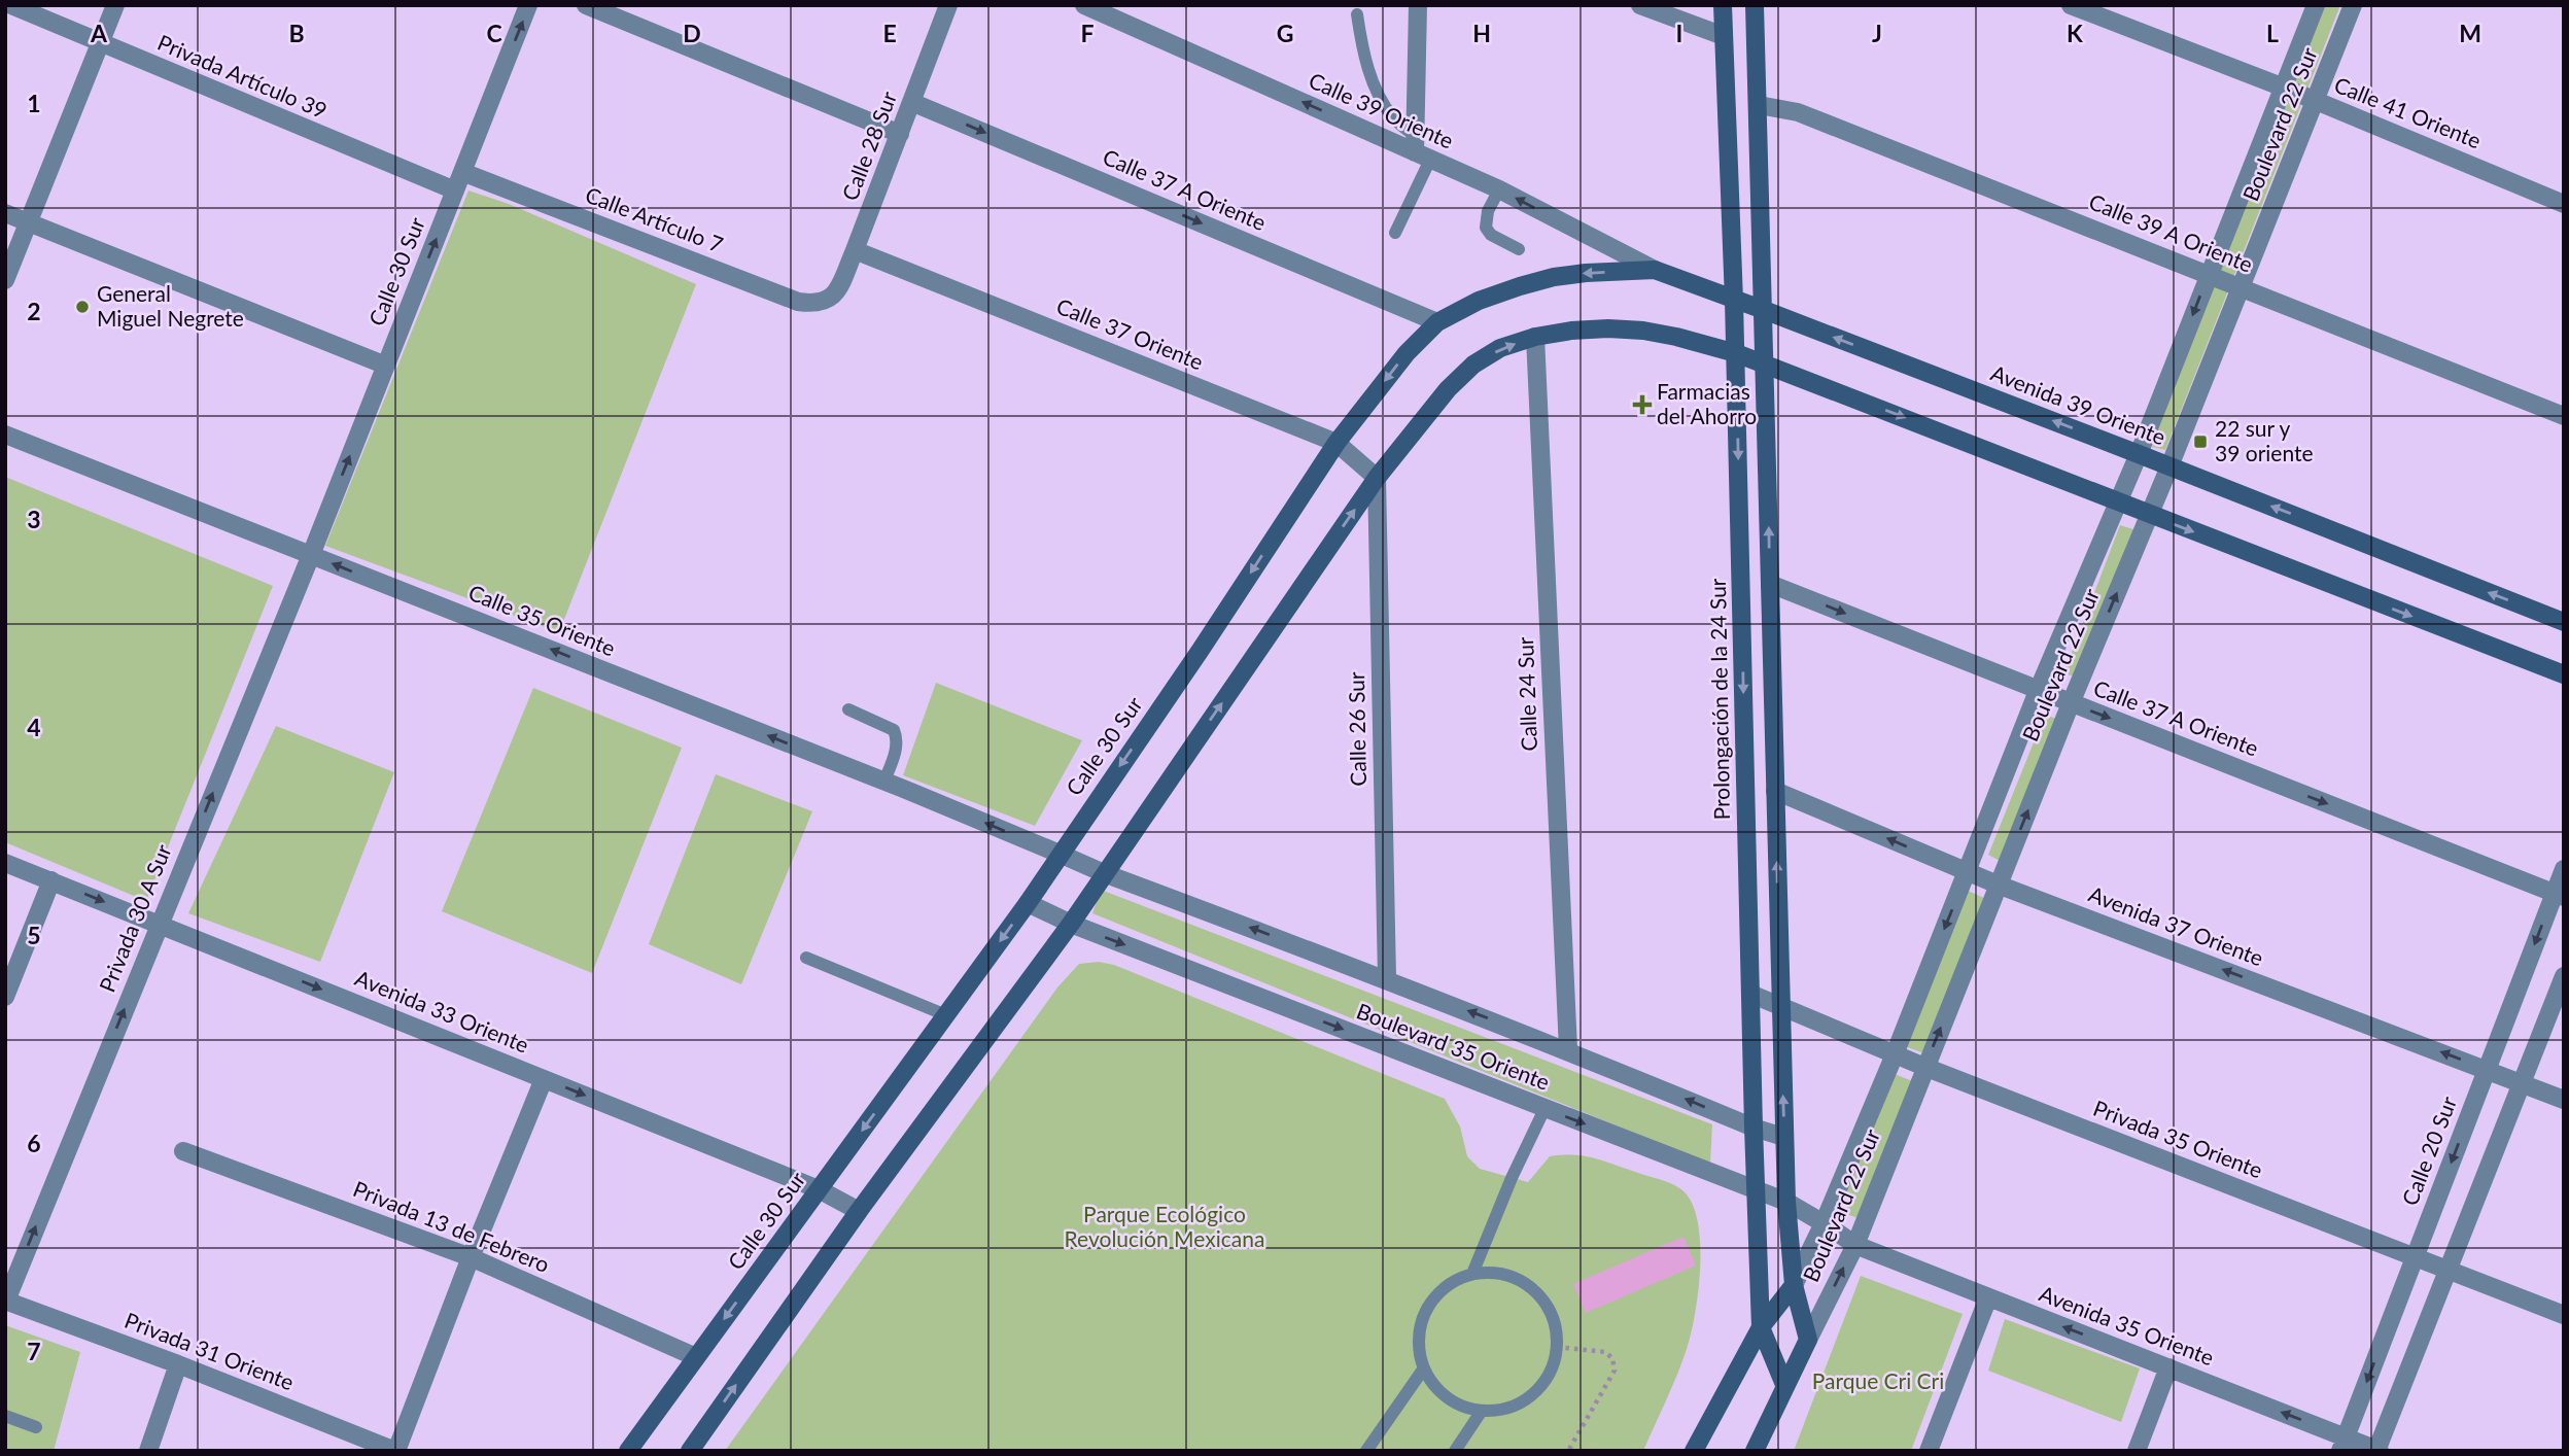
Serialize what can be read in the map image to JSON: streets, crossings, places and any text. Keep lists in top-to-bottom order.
{
  "streets": {
    "main road": [
      "Boulevard 22 Sur",
      "Calle 30 Sur",
      "Avenida 39 Oriente",
      "Prolongación de la 24 Sur"
    ],
    "street": [
      "Privada Artículo 39",
      "Calle 39 Oriente",
      "Calle 41 Oriente",
      "Calle 28 Sur",
      "Calle 37 A Oriente",
      "Calle Artículo 7",
      "Calle 39 A Oriente",
      "Calle 37 Oriente",
      "Calle 35 Oriente",
      "Calle 24 Sur",
      "Calle 26 Sur",
      "Privada 30 A Sur",
      "Avenida 37 Oriente",
      "Avenida 33 Oriente",
      "Boulevard 35 Oriente",
      "Privada 35 Oriente",
      "Calle 20 Sur",
      "Privada 13 de Febrero",
      "Avenida 35 Oriente",
      "Privada 31 Oriente"
    ]
  },
  "crossings": [
    ["Privada Artículo 39", "Calle 30 Sur"],
    ["Calle 39 Oriente", "Calle 30 Sur"],
    ["Calle 41 Oriente", "Boulevard 22 Sur"],
    ["Boulevard 22 Sur", "Calle 37 A Oriente"],
    ["Boulevard 22 Sur", "Calle 39 A Oriente"],
    ["Boulevard 22 Sur", "Avenida 39 Oriente"],
    ["Boulevard 22 Sur", "Prolongación de la 24 Sur"],
    ["Boulevard 22 Sur", "Avenida 37 Oriente"],
    ["Boulevard 22 Sur", "Boulevard 35 Oriente"],
    ["Boulevard 22 Sur", "Privada 35 Oriente"],
    ["Boulevard 22 Sur", "Avenida 35 Oriente"],
    ["Calle 28 Sur", "Calle 37 A Oriente"],
    ["Calle 28 Sur", "Calle Artículo 7"],
    ["Calle 28 Sur", "Calle 37 Oriente"],
    ["Calle 37 A Oriente", "Calle 30 Sur"],
    ["Calle 37 A Oriente", "Calle 20 Sur"],
    ["Calle Artículo 7", "Calle 30 Sur"],
    ["Calle 30 Sur", "Calle 37 Oriente"],
    ["Calle 30 Sur", "Avenida 39 Oriente"],
    ["Calle 30 Sur", "Calle 35 Oriente"],
    ["Calle 30 Sur", "Prolongación de la 24 Sur"],
    ["Calle 30 Sur", "Privada 30 A Sur"],
    ["Calle 30 Sur", "Avenida 33 Oriente"],
    ["Calle 30 Sur", "Boulevard 35 Oriente"],
    ["Calle 30 Sur", "Privada 13 de Febrero"],
    ["Calle 37 Oriente", "Calle 26 Sur"],
    ["Avenida 39 Oriente", "Prolongación de la 24 Sur"],
    ["Calle 35 Oriente", "Privada 30 A Sur"],
    ["Calle 35 Oriente", "Boulevard 35 Oriente"],
    ["Calle 24 Sur", "Boulevard 35 Oriente"],
    ["Prolongación de la 24 Sur", "Boulevard 35 Oriente"],
    ["Prolongación de la 24 Sur", "Privada 35 Oriente"],
    ["Calle 26 Sur", "Boulevard 35 Oriente"],
    ["Privada 30 A Sur", "Avenida 33 Oriente"],
    ["Privada 30 A Sur", "Privada 31 Oriente"],
    ["Avenida 37 Oriente", "Calle 20 Sur"],
    ["Boulevard 35 Oriente", "Avenida 35 Oriente"],
    ["Privada 35 Oriente", "Calle 20 Sur"],
    ["Calle 20 Sur", "Avenida 35 Oriente"]
  ],
  "one_way": [
    "Calle 39 Oriente",
    "Calle 37 A Oriente",
    "Calle 35 Oriente",
    "Privada 30 A Sur",
    "Avenida 37 Oriente",
    "Avenida 33 Oriente",
    "Avenida 35 Oriente"
  ],
  "parks": ["Parque Ecológico Revolución Mexicana", "Parque Cri Cri"],
  "places": {
    "other": ["General Miguel Negrete"],
    "health": ["Farmacias del Ahorro"],
    "transit": ["22 sur y 39 oriente"]
  },
  "grid": {
    "columns": [
      "A",
      "B",
      "C",
      "D",
      "E",
      "F",
      "G",
      "H",
      "I",
      "J",
      "K",
      "L",
      "M"
    ],
    "rows": [
      "1",
      "2",
      "3",
      "4",
      "5",
      "6",
      "7"
    ]
  }
}
